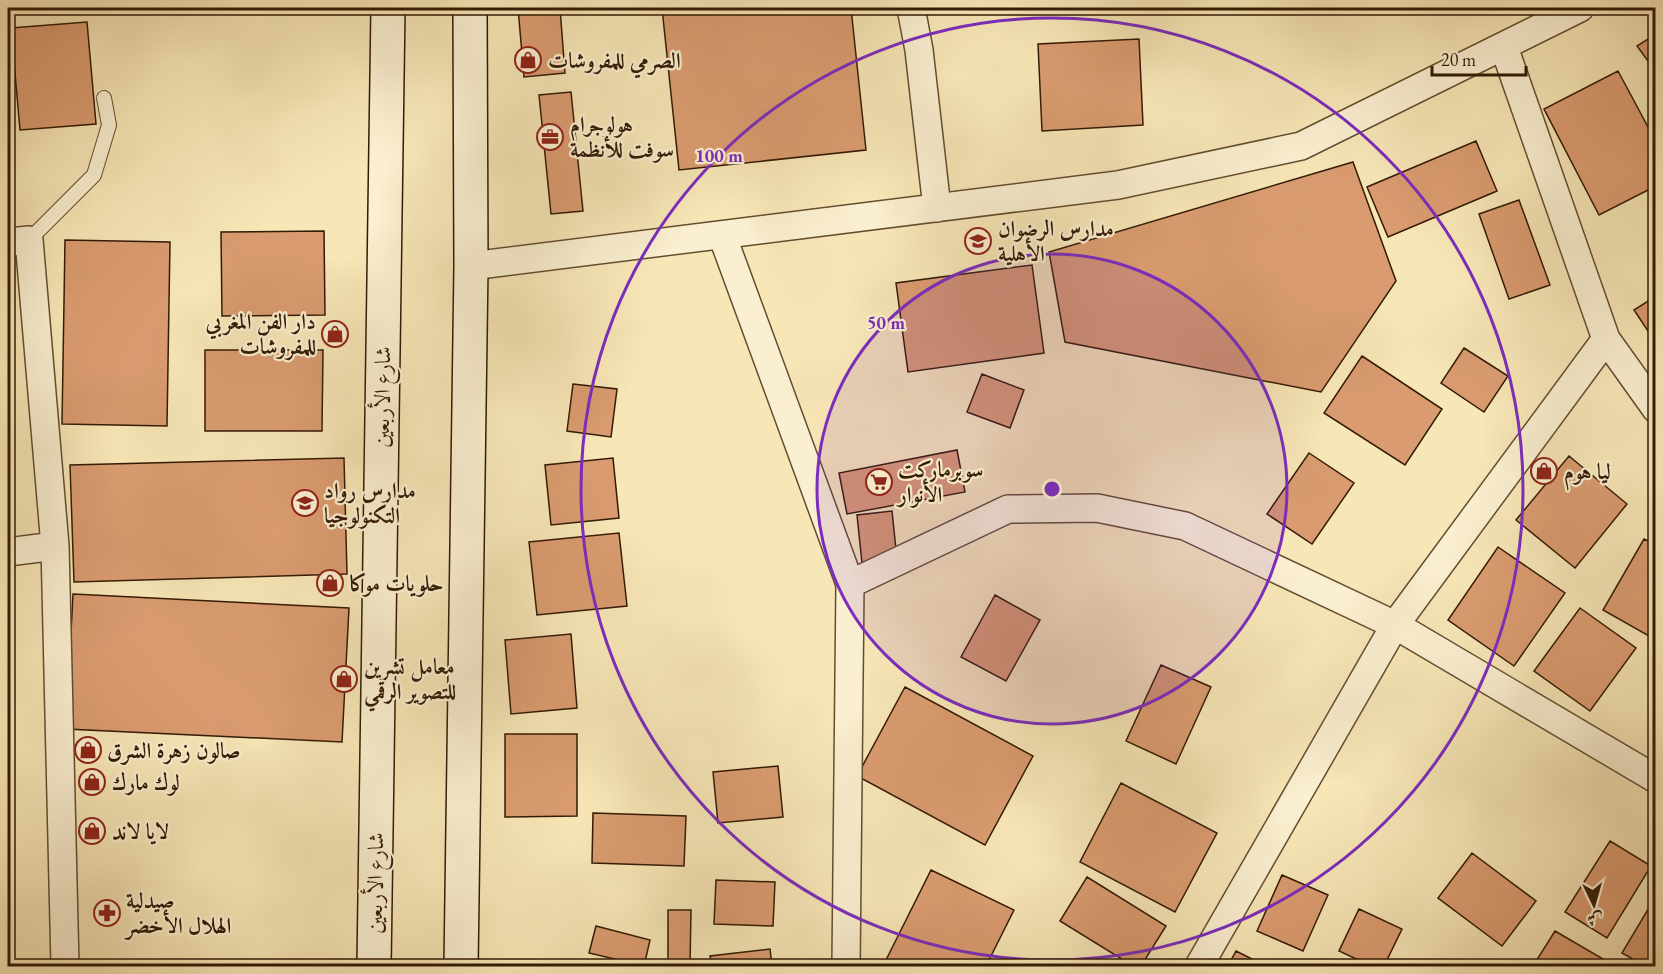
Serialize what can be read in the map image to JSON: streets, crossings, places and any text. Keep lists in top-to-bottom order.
{
  "streets": {
    "main road": ["شارع الأربعين"]
  },
  "places": {
    "shop": [
      "الصرمي للمفروشات",
      "دار الفن المغربي للمفروشات",
      "ليا هوم",
      "حلويات موكا",
      "معامل تشرين للتصوير الرقمي",
      "صالون زهرة الشرق",
      "لوك مارك",
      "لايا لاند"
    ],
    "office": ["هولوجرام سوفت للأنظمة"],
    "school or university": ["مدارس الرضوان الأهلية", "مدارس رواد التكنولوجيا"],
    "supermarket": ["سوبرماركت الأنوار"],
    "pharmacy": ["صيدلية الهلال الأخضر"]
  },
  "scale_bar": "20 m",
  "north": "bottom",
  "rings": ["100 m", "50 m"]
}
